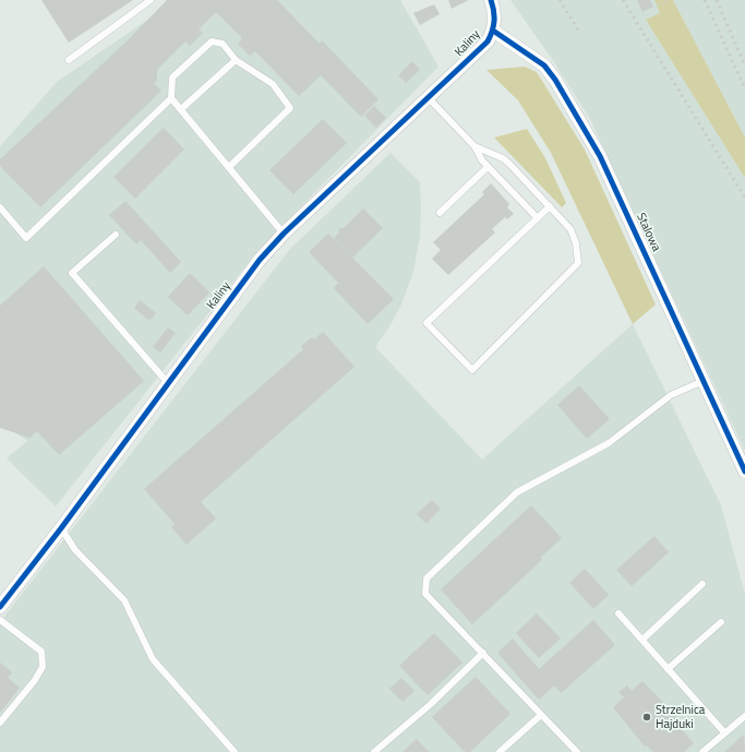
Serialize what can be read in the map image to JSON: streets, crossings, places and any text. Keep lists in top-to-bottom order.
{
  "streets": {
    "street": ["Kaliny", "Stalowa"]
  },
  "crossings": [
    ["Kaliny", "Stalowa"]
  ],
  "places": ["Strzelnica Hajduki"]
}
